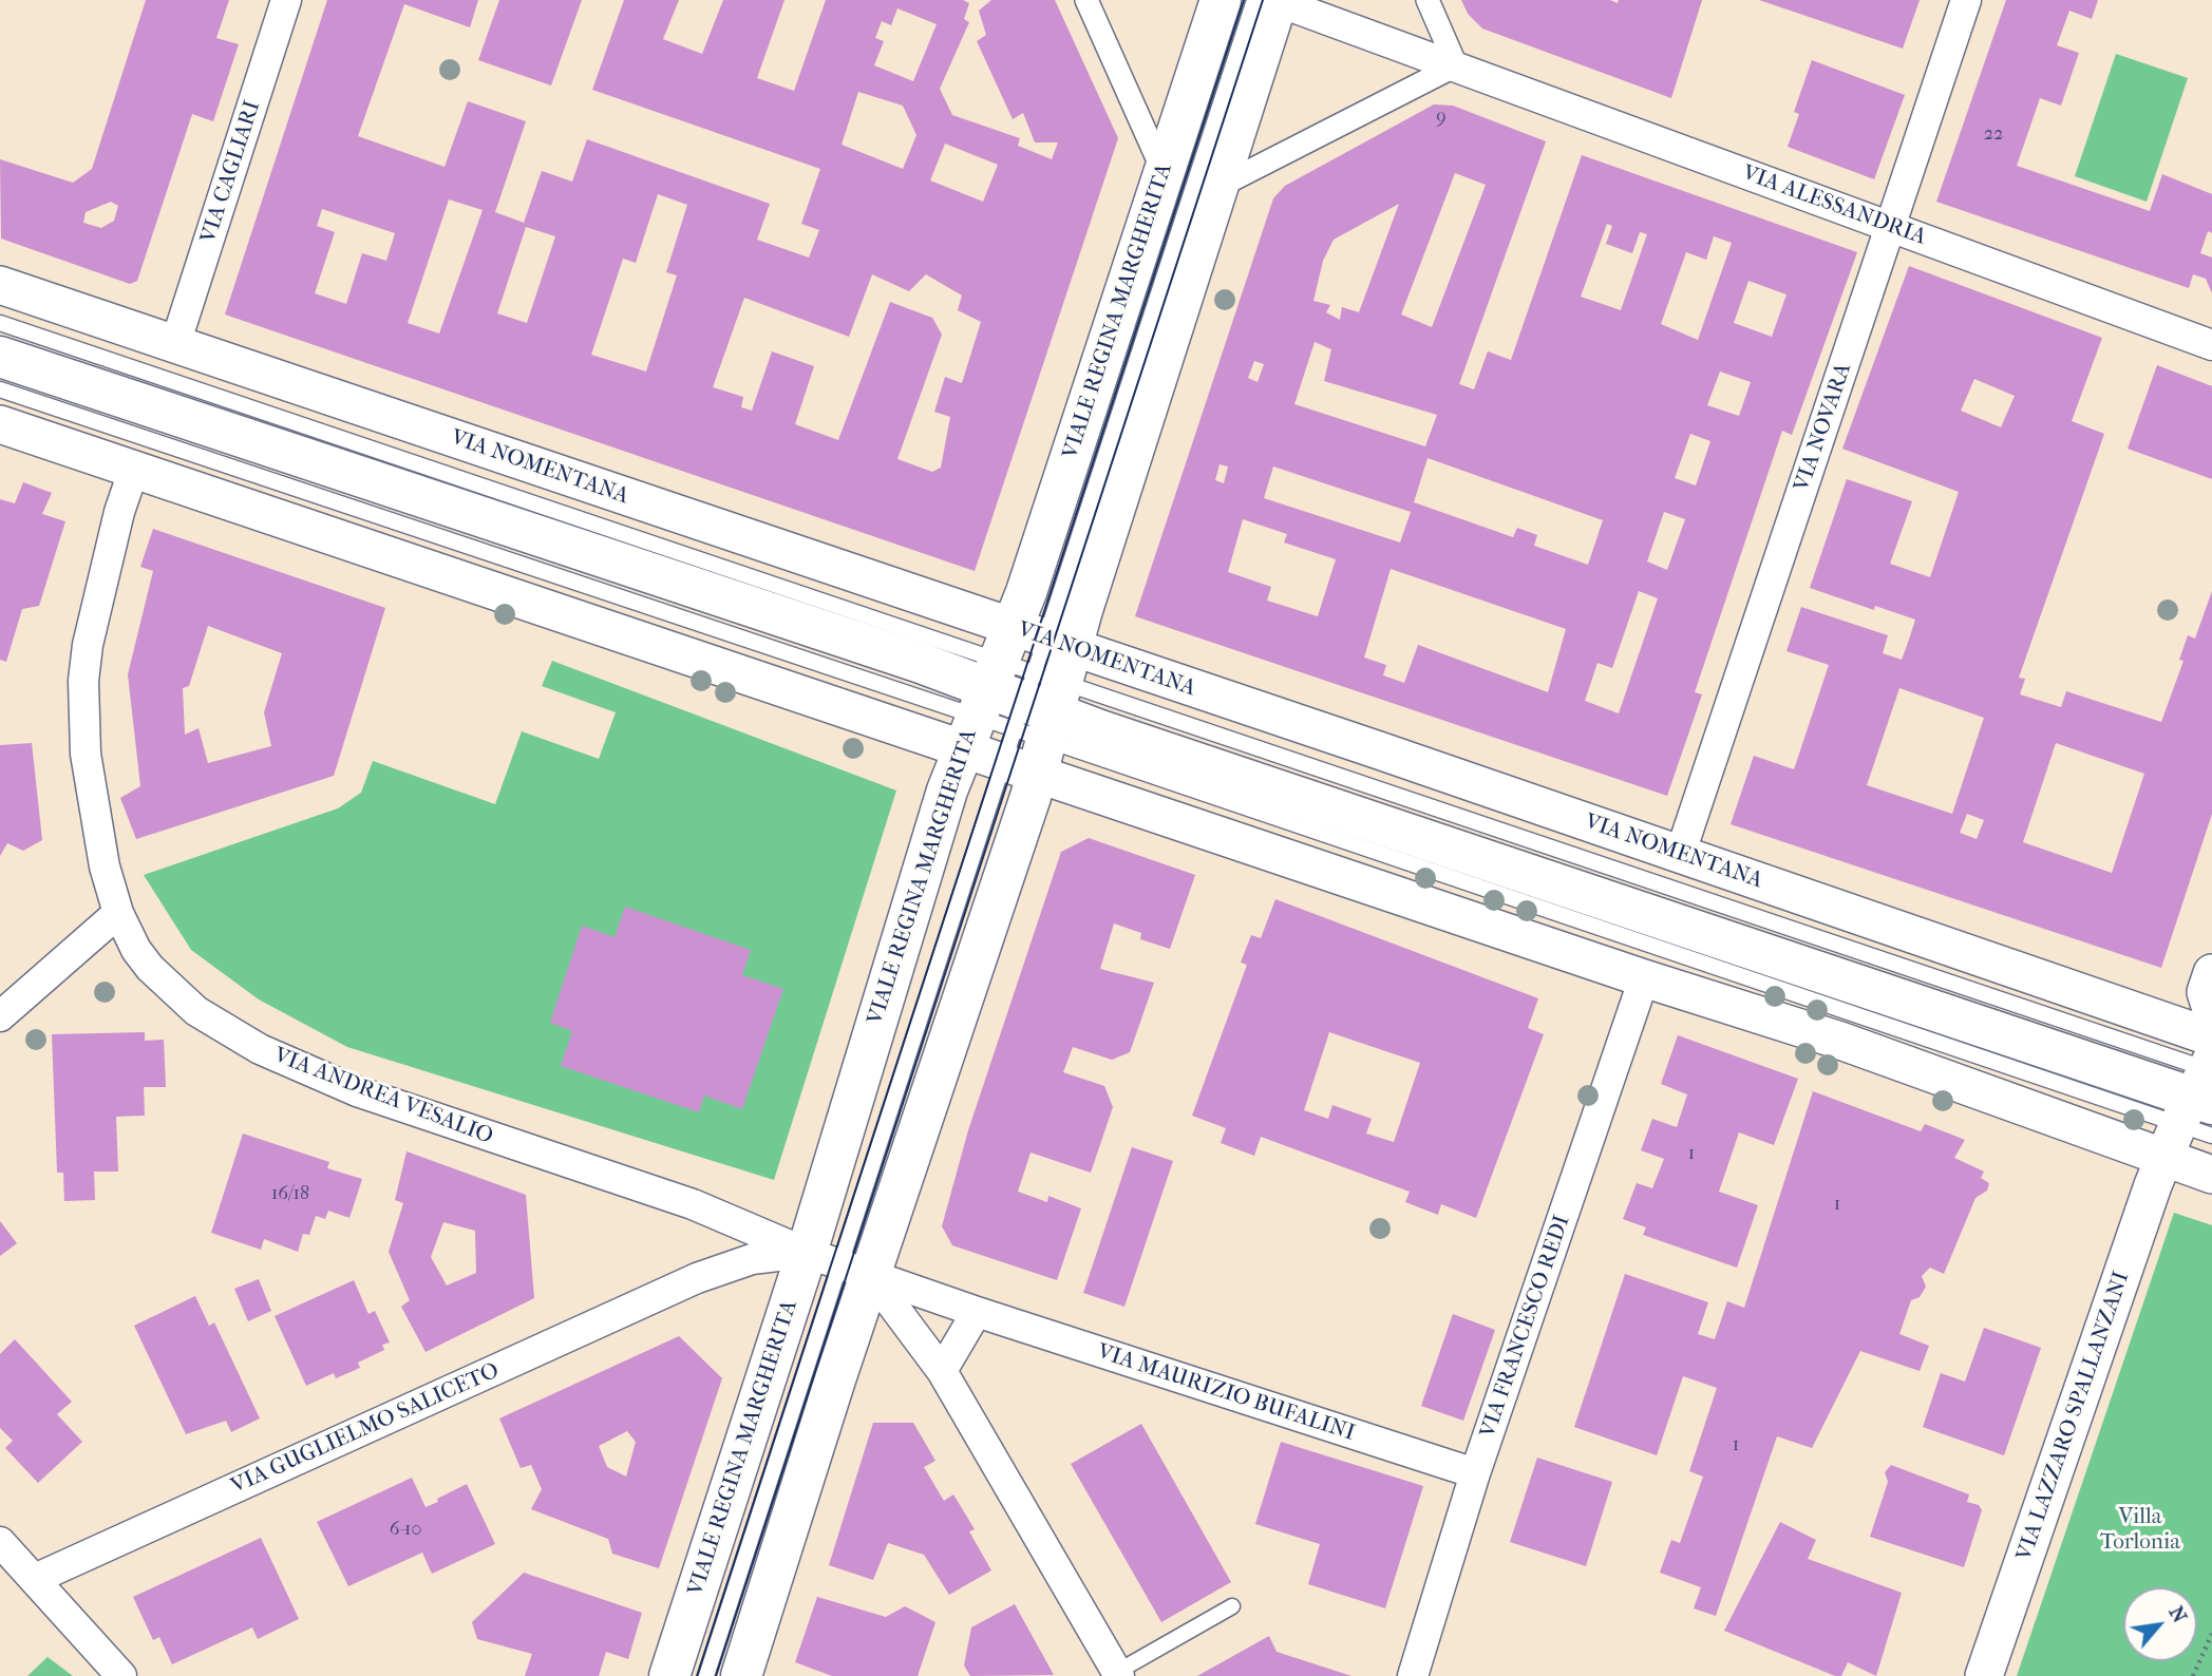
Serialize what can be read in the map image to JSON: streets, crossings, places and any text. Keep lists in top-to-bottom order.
{
  "streets": {
    "main road": ["VIALE REGINA MARGHERITA", "VIA NOMENTANA"],
    "street": [
      "VIA CAGLIARI",
      "VIA ALESSANDRIA",
      "VIA NOVARA",
      "VIA ANDREA VESALIO",
      "VIA FRANCESCO REDI",
      "VIA MAURIZIO BUFALINI",
      "VIA LAZZARO SPALLANZANI",
      "VIA GUGLIELMO SALICETO"
    ]
  },
  "crossings": [
    ["VIA CAGLIARI", "VIA NOMENTANA"],
    ["VIA ALESSANDRIA", "VIALE REGINA MARGHERITA"],
    ["VIA ALESSANDRIA", "VIA NOVARA"],
    ["VIALE REGINA MARGHERITA", "VIA NOMENTANA"],
    ["VIALE REGINA MARGHERITA", "VIA ANDREA VESALIO"],
    ["VIALE REGINA MARGHERITA", "VIA MAURIZIO BUFALINI"],
    ["VIALE REGINA MARGHERITA", "VIA GUGLIELMO SALICETO"],
    ["VIA NOVARA", "VIA NOMENTANA"],
    ["VIA NOMENTANA", "VIA ANDREA VESALIO"],
    ["VIA NOMENTANA", "VIA FRANCESCO REDI"],
    ["VIA NOMENTANA", "VIA LAZZARO SPALLANZANI"],
    ["VIA ANDREA VESALIO", "VIA MAURIZIO BUFALINI"],
    ["VIA ANDREA VESALIO", "VIA GUGLIELMO SALICETO"],
    ["VIA FRANCESCO REDI", "VIA MAURIZIO BUFALINI"],
    ["VIA MAURIZIO BUFALINI", "VIA GUGLIELMO SALICETO"]
  ],
  "parks": ["Villa Torlonia"],
  "house_numbers": [
    "9",
    "22",
    "1",
    "16/18",
    "1",
    "1",
    "6-10"
  ],
  "north": "top right"
}
